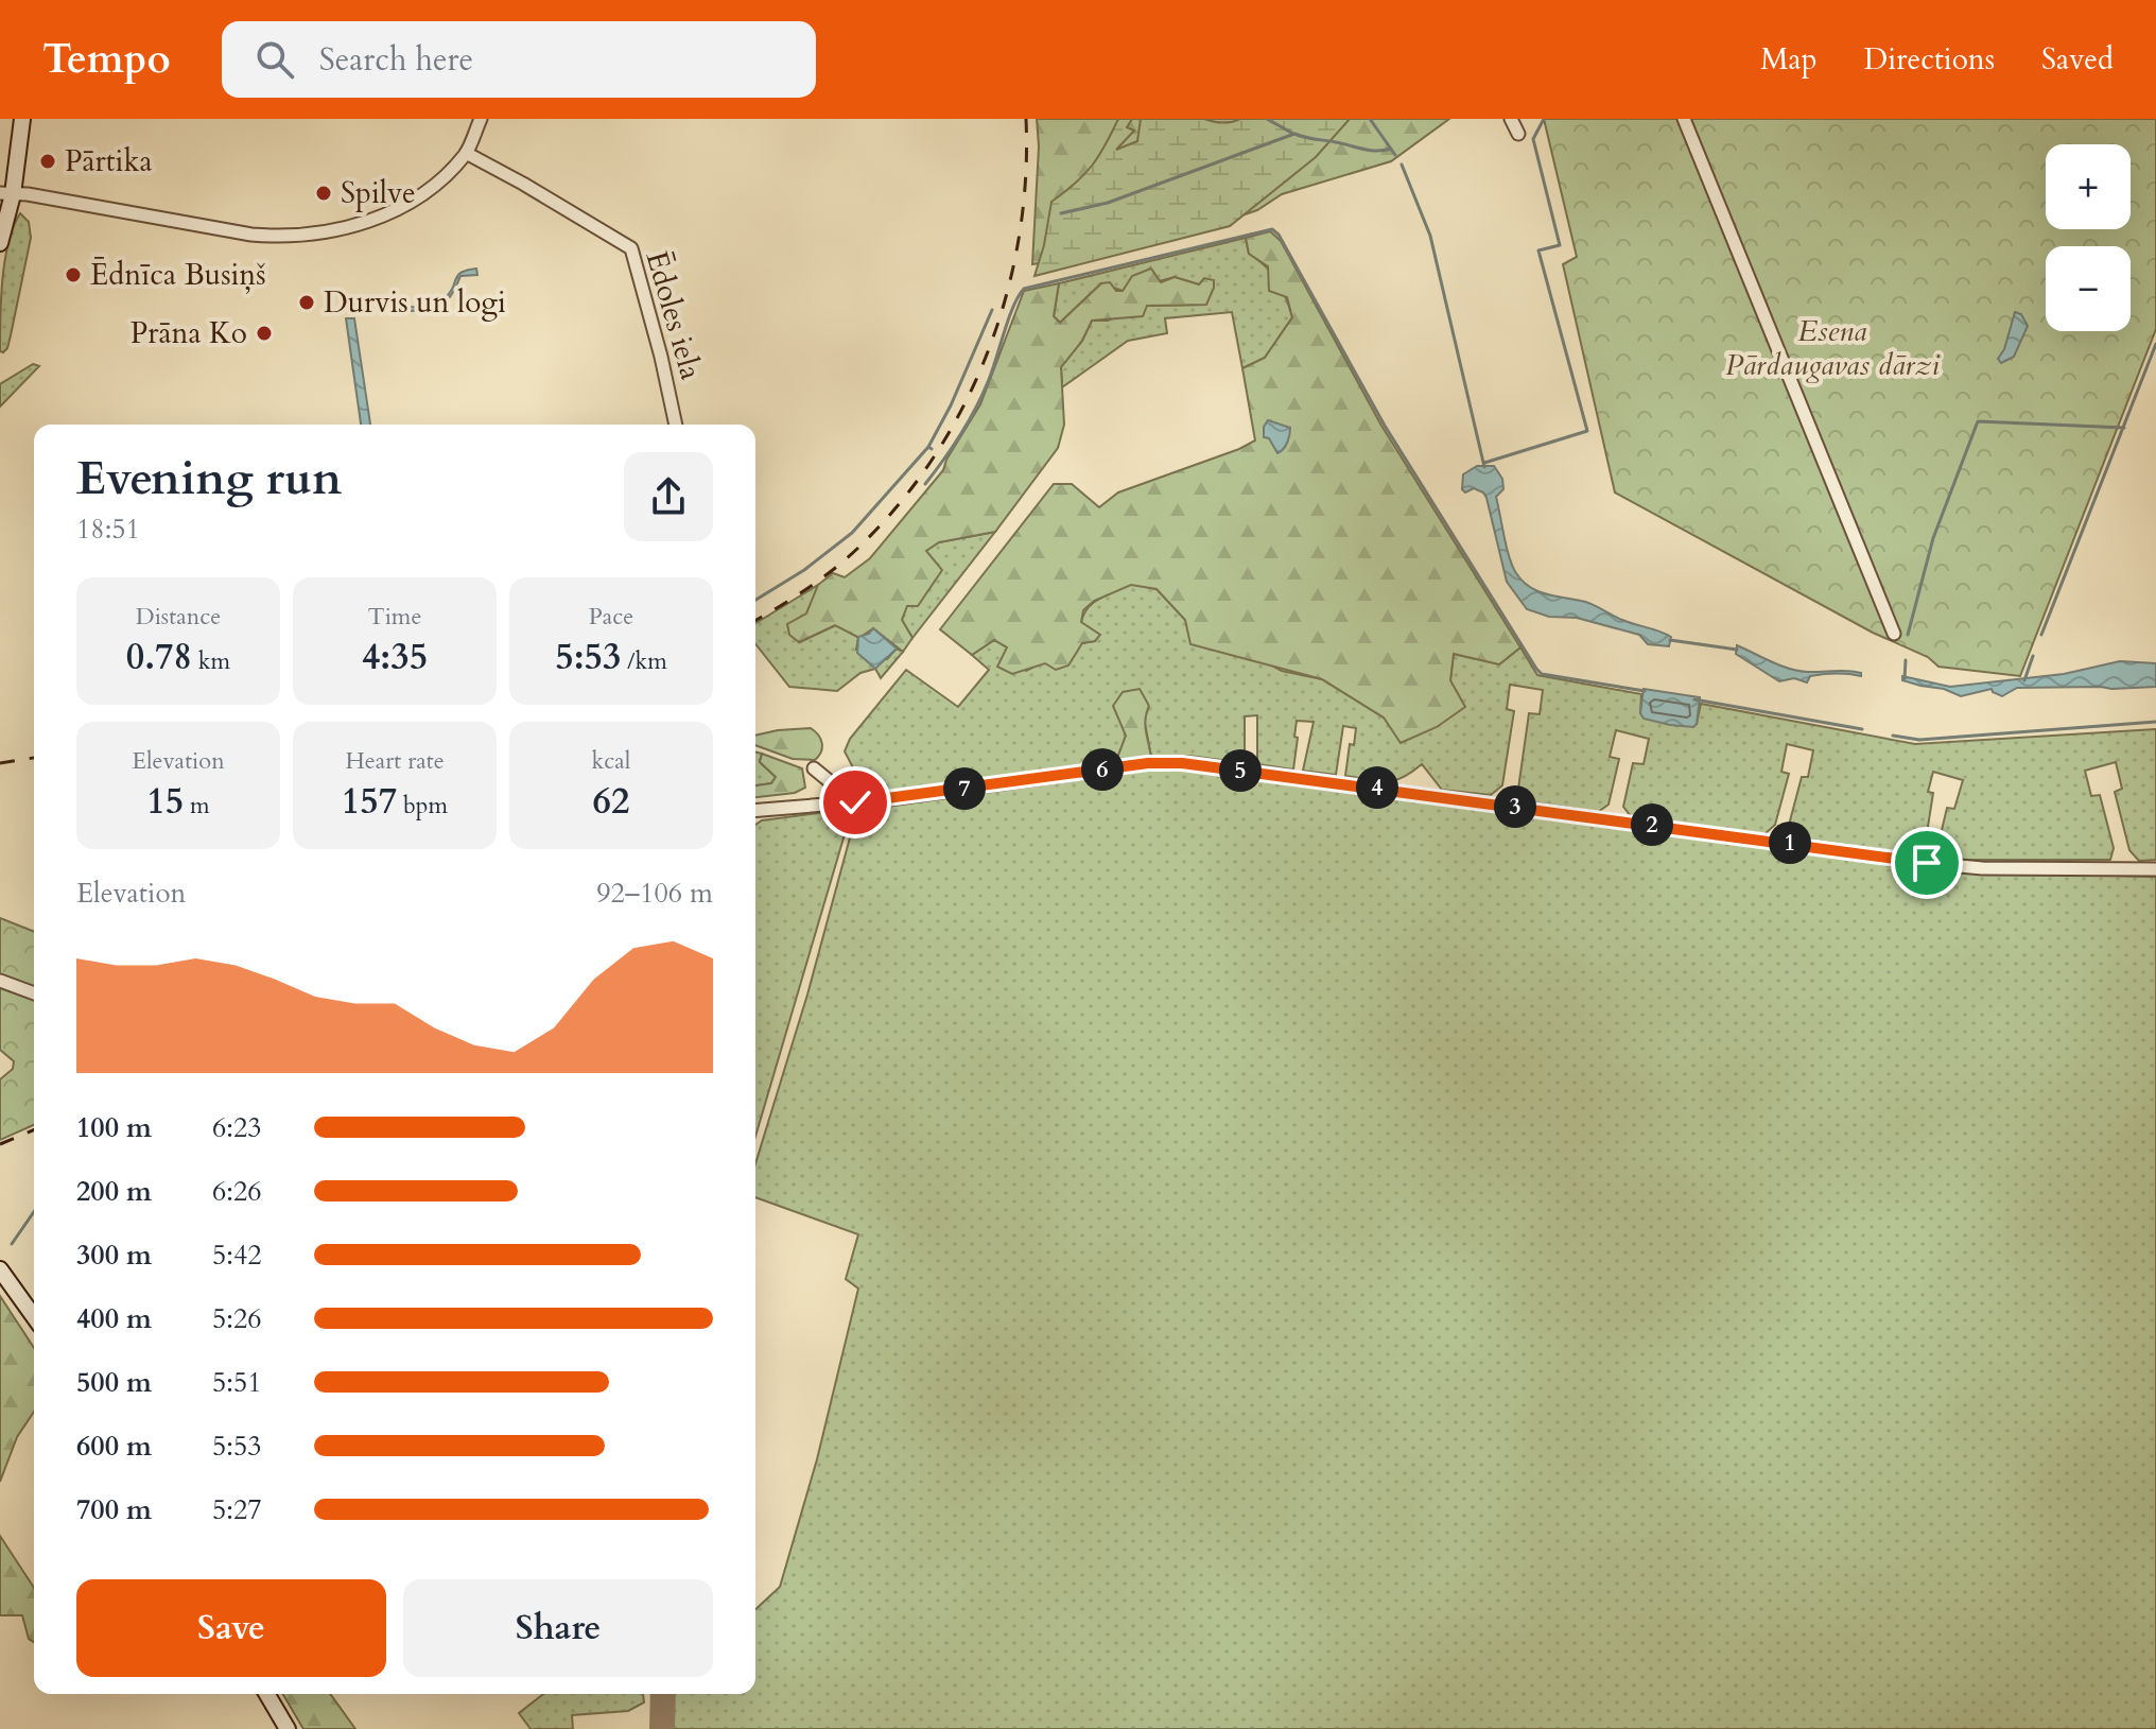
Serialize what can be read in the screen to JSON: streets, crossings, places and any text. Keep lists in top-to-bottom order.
{
  "streets": {
    "street": ["Ēdoles iela"]
  },
  "parks": ["Esena Pārdaugavas dārzi"],
  "places": [
    "Pārtika",
    "Spilve",
    "Ēdnīca Busiņš",
    "Durvis un logi",
    "Prāna Ko"
  ],
  "page": {
    "header": "Tempo",
    "search": "Search here",
    "nav": ["Map", "Directions", "Saved"],
    "map_buttons": ["+", "−"],
    "heading": ["Evening run", "18:51"],
    "stats": [
      ["Distance", "0.78 km"],
      ["Time", "4:35"],
      ["Pace", "5:53 /km"],
      ["Elevation", "15 m"],
      ["Heart rate", "157 bpm"],
      ["kcal", "62"]
    ],
    "pins": [
      "6",
      "5",
      "4",
      "7",
      "3",
      "2",
      "1"
    ],
    "chart": ["Elevation", "92–106 m"],
    "list": [
      {
        "name": "100 m",
        "note": "6:23"
      },
      {
        "name": "200 m",
        "note": "6:26"
      },
      {
        "name": "300 m",
        "note": "5:42"
      },
      {
        "name": "400 m",
        "note": "5:26"
      },
      {
        "name": "500 m",
        "note": "5:51"
      },
      {
        "name": "600 m",
        "note": "5:53"
      },
      {
        "name": "700 m",
        "note": "5:27"
      }
    ],
    "buttons": ["Save", "Share"]
  }
}
